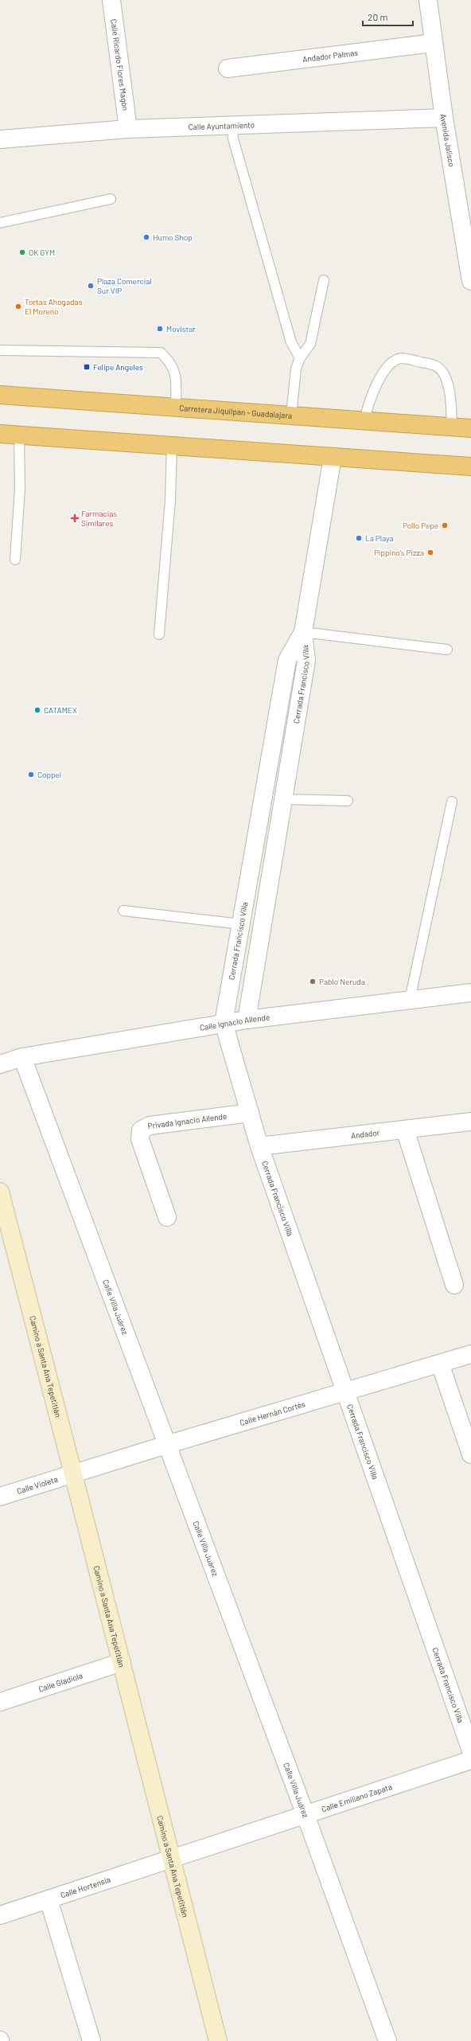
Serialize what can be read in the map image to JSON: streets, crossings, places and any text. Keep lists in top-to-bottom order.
{
  "streets": {
    "highway": ["Carretera Jiquilpan - Guadalajara"],
    "street": [
      "Andador Palmas",
      "Calle Ricardo Flores Magón",
      "Calle Ayuntamiento",
      "Avenida Jalisco",
      "Cerrada Francisco Villa",
      "Calle Ignacio Allende",
      "Privada Ignacio Allende",
      "Andador",
      "Calle Villa Juárez",
      "Camino a Santa Ana Tepetitlán",
      "Calle Hernán Cortés",
      "Calle Violeta",
      "Calle Gladiola",
      "Calle Emiliano Zapata",
      "Calle Hortensia"
    ]
  },
  "crossings": [
    ["Andador Palmas", "Avenida Jalisco"],
    ["Calle Ricardo Flores Magón", "Calle Ayuntamiento"],
    ["Calle Ayuntamiento", "Avenida Jalisco"],
    ["Cerrada Francisco Villa", "Calle Ignacio Allende"],
    ["Cerrada Francisco Villa", "Privada Ignacio Allende"],
    ["Cerrada Francisco Villa", "Andador"],
    ["Cerrada Francisco Villa", "Calle Hernán Cortés"],
    ["Calle Ignacio Allende", "Calle Villa Juárez"],
    ["Calle Villa Juárez", "Calle Hernán Cortés"],
    ["Calle Villa Juárez", "Calle Emiliano Zapata"],
    ["Camino a Santa Ana Tepetitlán", "Calle Hernán Cortés"],
    ["Camino a Santa Ana Tepetitlán", "Calle Violeta"],
    ["Camino a Santa Ana Tepetitlán", "Calle Gladiola"],
    ["Camino a Santa Ana Tepetitlán", "Calle Emiliano Zapata"],
    ["Camino a Santa Ana Tepetitlán", "Calle Hortensia"],
    ["Calle Hernán Cortés", "Calle Violeta"],
    ["Calle Emiliano Zapata", "Calle Hortensia"]
  ],
  "places": {
    "other": [
      "Humo Shop",
      "OK GYM",
      "Plaza Comercial Sur VIP",
      "Tortas Ahogadas El Moreno",
      "Movistar",
      "Pollo Pepe",
      "La Playa",
      "Pippino's Pizza",
      "CATAMEX",
      "Coppel",
      "Pablo Neruda"
    ],
    "transit": ["Felipe Angeles"],
    "health": ["Farmacias Similares"]
  },
  "scale_bar": "20 m"
}
